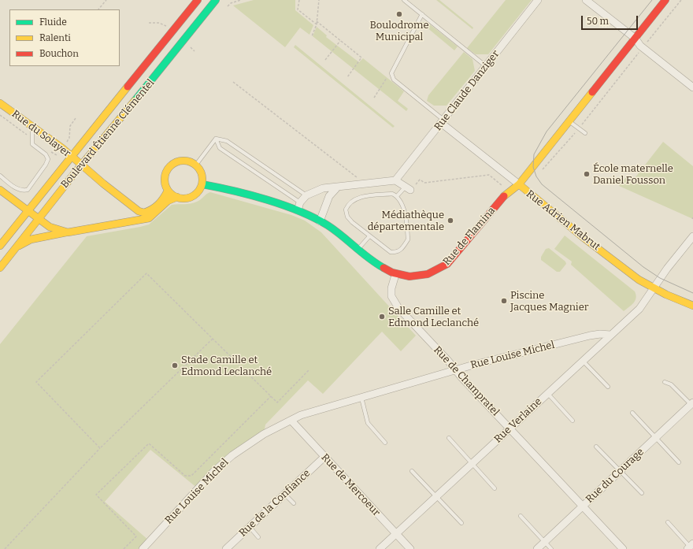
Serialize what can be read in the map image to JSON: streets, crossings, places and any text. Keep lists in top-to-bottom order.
{
  "streets": {
    "street": [
      "Rue Claude Danziger",
      "Rue du Solayer",
      "Boulevard Étienne Clémentel",
      "Rue Adrien Mabrut",
      "Rue de Flamina",
      "Rue Louise Michel",
      "Rue de Champratel",
      "Rue Verlaine",
      "Rue du Courage",
      "Rue de Mercoeur",
      "Rue de la Confiance"
    ]
  },
  "crossings": [
    ["Rue Claude Danziger", "Rue Adrien Mabrut"],
    ["Rue du Solayer", "Boulevard Étienne Clémentel"],
    ["Rue du Solayer", "Rue de Flamina"],
    ["Rue Adrien Mabrut", "Rue de Flamina"],
    ["Rue Adrien Mabrut", "Rue Verlaine"],
    ["Rue de Flamina", "Rue de Champratel"],
    ["Rue Louise Michel", "Rue de Champratel"],
    ["Rue Louise Michel", "Rue Verlaine"],
    ["Rue Louise Michel", "Rue de Mercoeur"],
    ["Rue de Champratel", "Rue Verlaine"],
    ["Rue de Champratel", "Rue du Courage"],
    ["Rue Verlaine", "Rue de Mercoeur"],
    ["Rue de Mercoeur", "Rue de la Confiance"]
  ],
  "places": [
    "Boulodrome Municipal",
    "École maternelle Daniel Fousson",
    "Médiathèque départementale",
    "Piscine Jacques Magnier",
    "Salle Camille et Edmond Leclanché",
    "Stade Camille et Edmond Leclanché"
  ],
  "legend": ["Fluide", "Ralenti", "Bouchon"],
  "scale_bar": "50 m"
}
